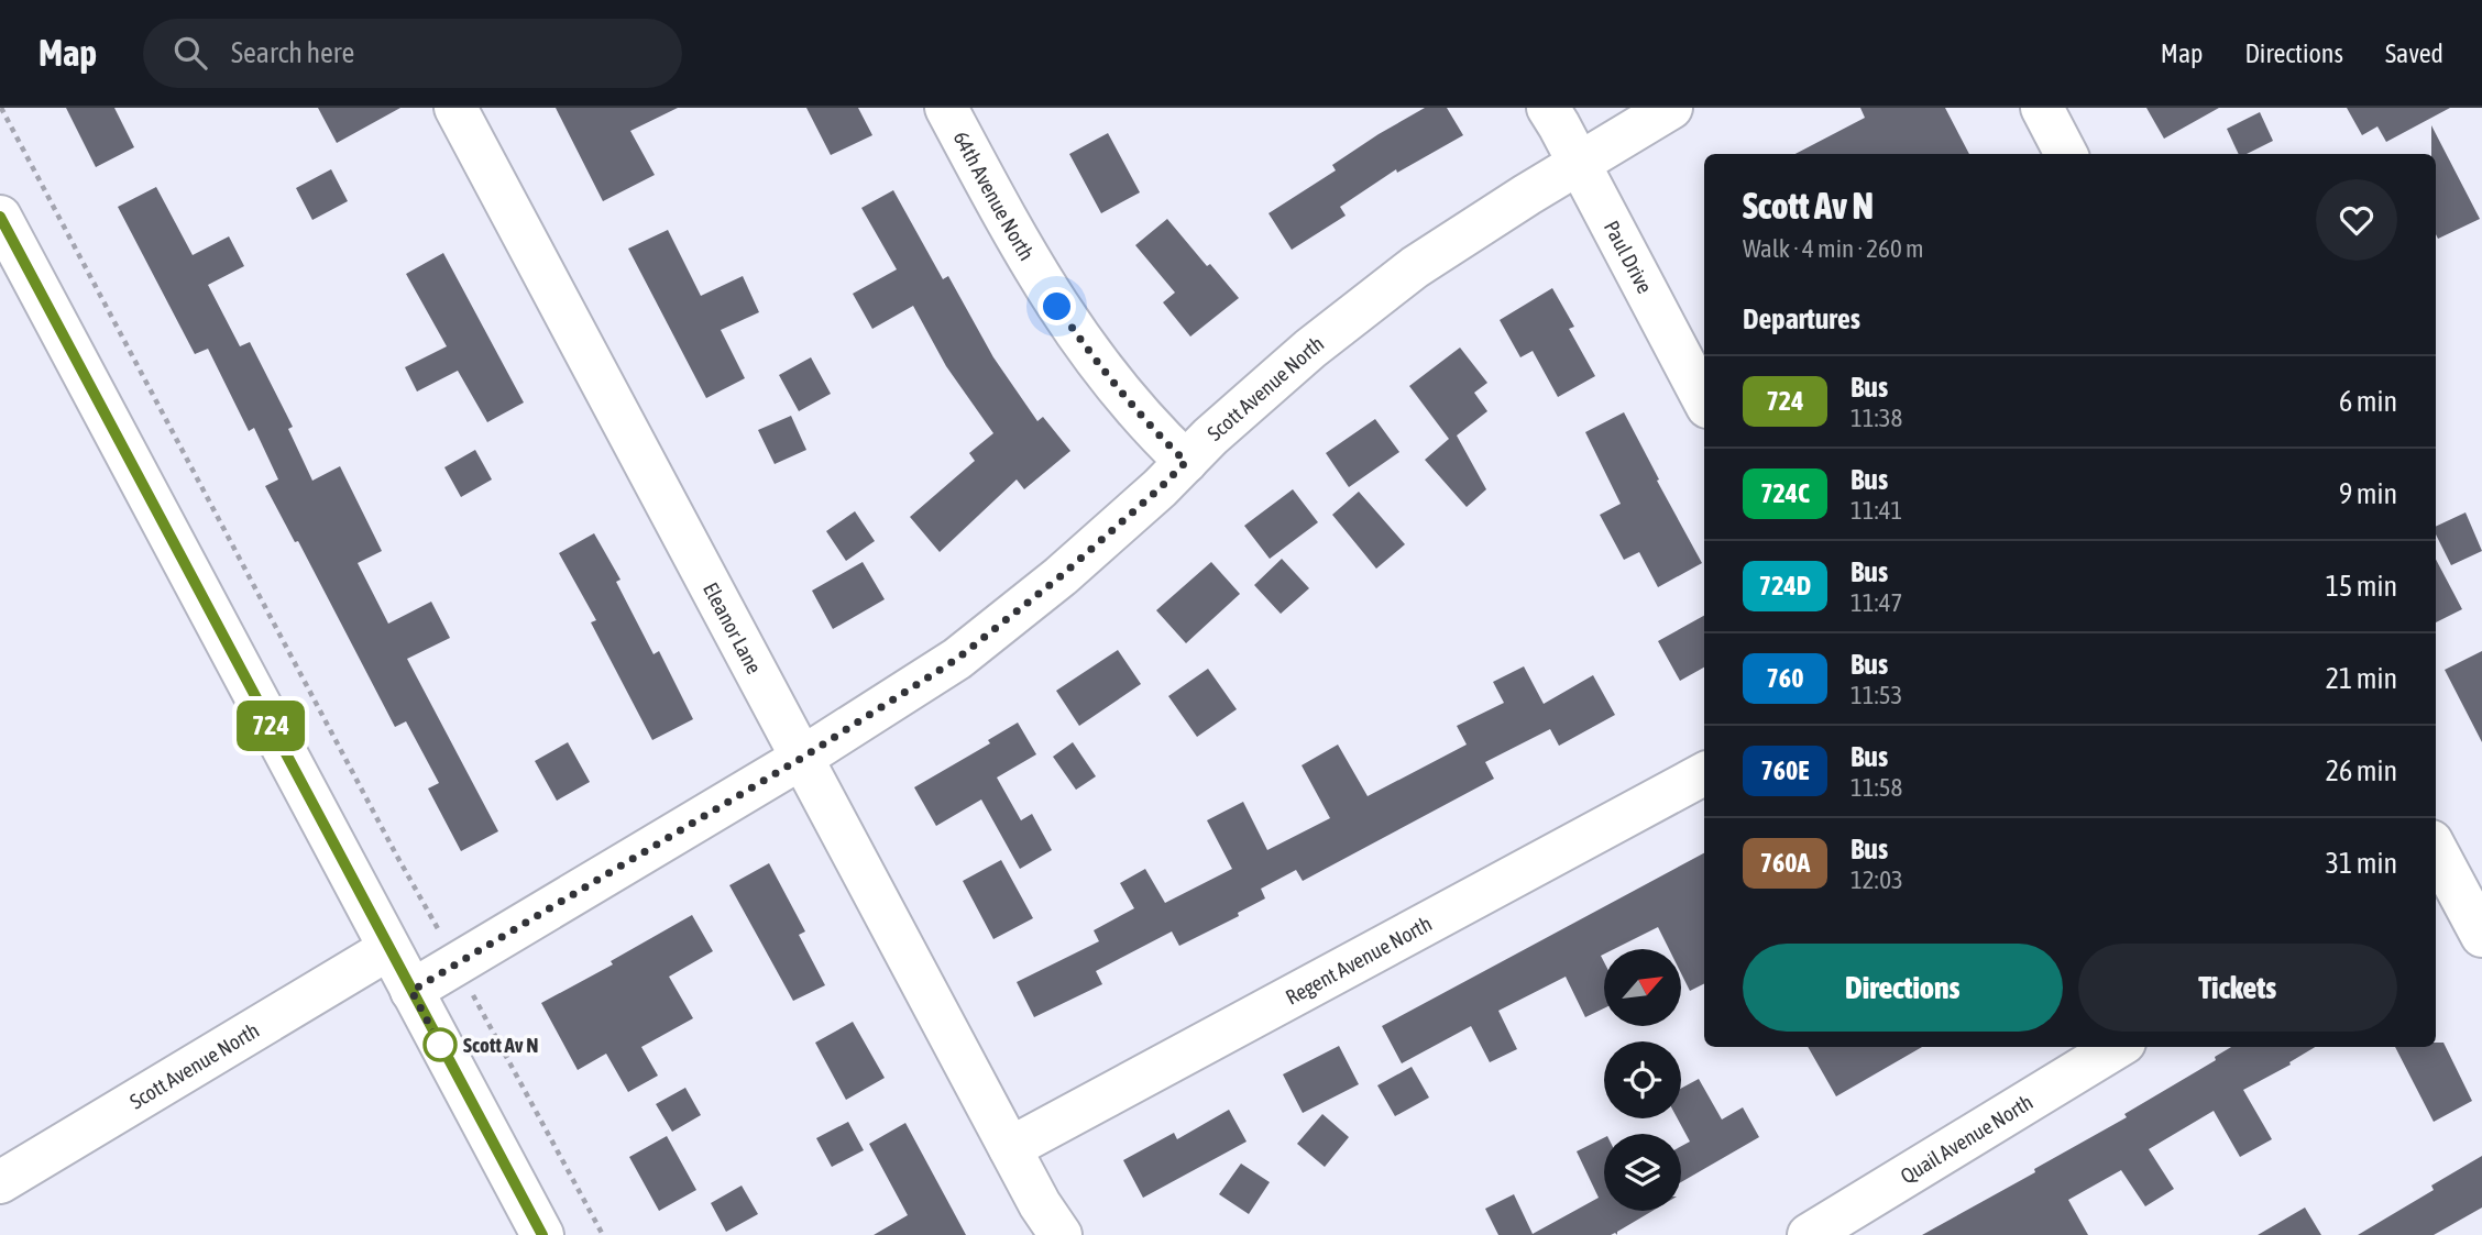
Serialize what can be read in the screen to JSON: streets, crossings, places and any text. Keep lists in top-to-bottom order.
{
  "streets": {
    "street": [
      "64th Avenue North",
      "Paul Drive",
      "Scott Avenue North",
      "Eleanor Lane",
      "Regent Avenue North",
      "Quail Avenue North"
    ]
  },
  "crossings": [
    ["64th Avenue North", "Scott Avenue North"],
    ["Paul Drive", "Scott Avenue North"],
    ["Scott Avenue North", "Eleanor Lane"],
    ["Eleanor Lane", "Regent Avenue North"]
  ],
  "places": ["Scott Av N"],
  "lines": ["bus line 724"],
  "north": "top right",
  "page": {
    "header": "Map",
    "search": "Search here",
    "nav": ["Map", "Directions", "Saved"],
    "on_map": "724",
    "heading": [
      ["Scott Av N", "Walk · 4 min · 260 m"],
      "Departures"
    ],
    "list": [
      {
        "mark": "724",
        "name": "Bus",
        "note": "11:38",
        "value": "6 min"
      },
      {
        "mark": "724C",
        "name": "Bus",
        "note": "11:41",
        "value": "9 min"
      },
      {
        "mark": "724D",
        "name": "Bus",
        "note": "11:47",
        "value": "15 min"
      },
      {
        "mark": "760",
        "name": "Bus",
        "note": "11:53",
        "value": "21 min"
      },
      {
        "mark": "760E",
        "name": "Bus",
        "note": "11:58",
        "value": "26 min"
      },
      {
        "mark": "760A",
        "name": "Bus",
        "note": "12:03",
        "value": "31 min"
      }
    ],
    "buttons": ["Directions", "Tickets"]
  }
}
